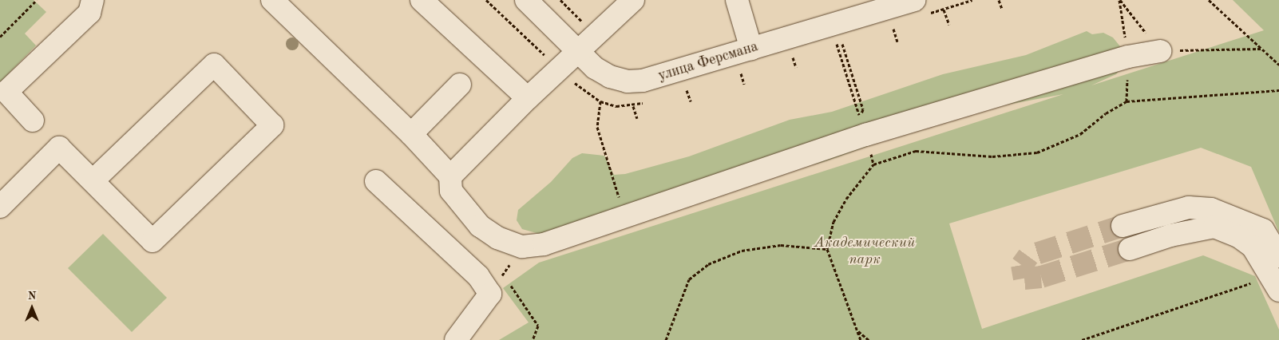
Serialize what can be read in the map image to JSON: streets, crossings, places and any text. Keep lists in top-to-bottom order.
{
  "streets": {
    "street": ["улица Ферсмана"]
  },
  "parks": ["Академический парк"],
  "north": "top"
}
